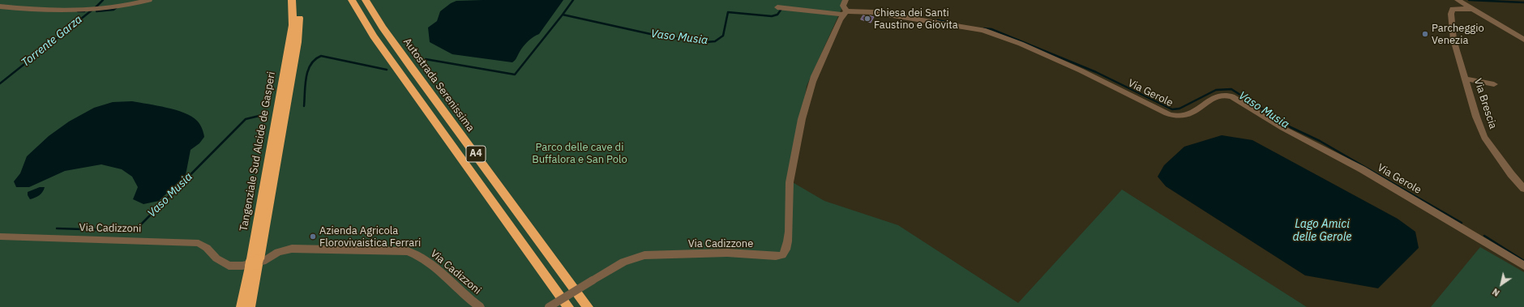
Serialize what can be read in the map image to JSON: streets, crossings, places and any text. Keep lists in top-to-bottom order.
{
  "streets": {
    "highway": ["Autostrada Serenissima", "Tangenziale Sud Alcide de Gasperi", "A4"],
    "street": [
      "Via Gerole",
      "Via Brescia",
      "Via Cadizzoni",
      "Via Cadizzone"
    ]
  },
  "crossings": [
    ["Via Gerole", "Via Cadizzone"]
  ],
  "water": ["Vaso Musia", "Torrente Garza", "Lago Amici delle Gerole"],
  "parks": ["Parco delle cave di Buffalora e San Polo"],
  "places": ["Chiesa dei Santi Faustino e Giovita", "Parcheggio Venezia", "Azienda Agricola Florovivaistica Ferrari"],
  "north": "bottom left"
}
